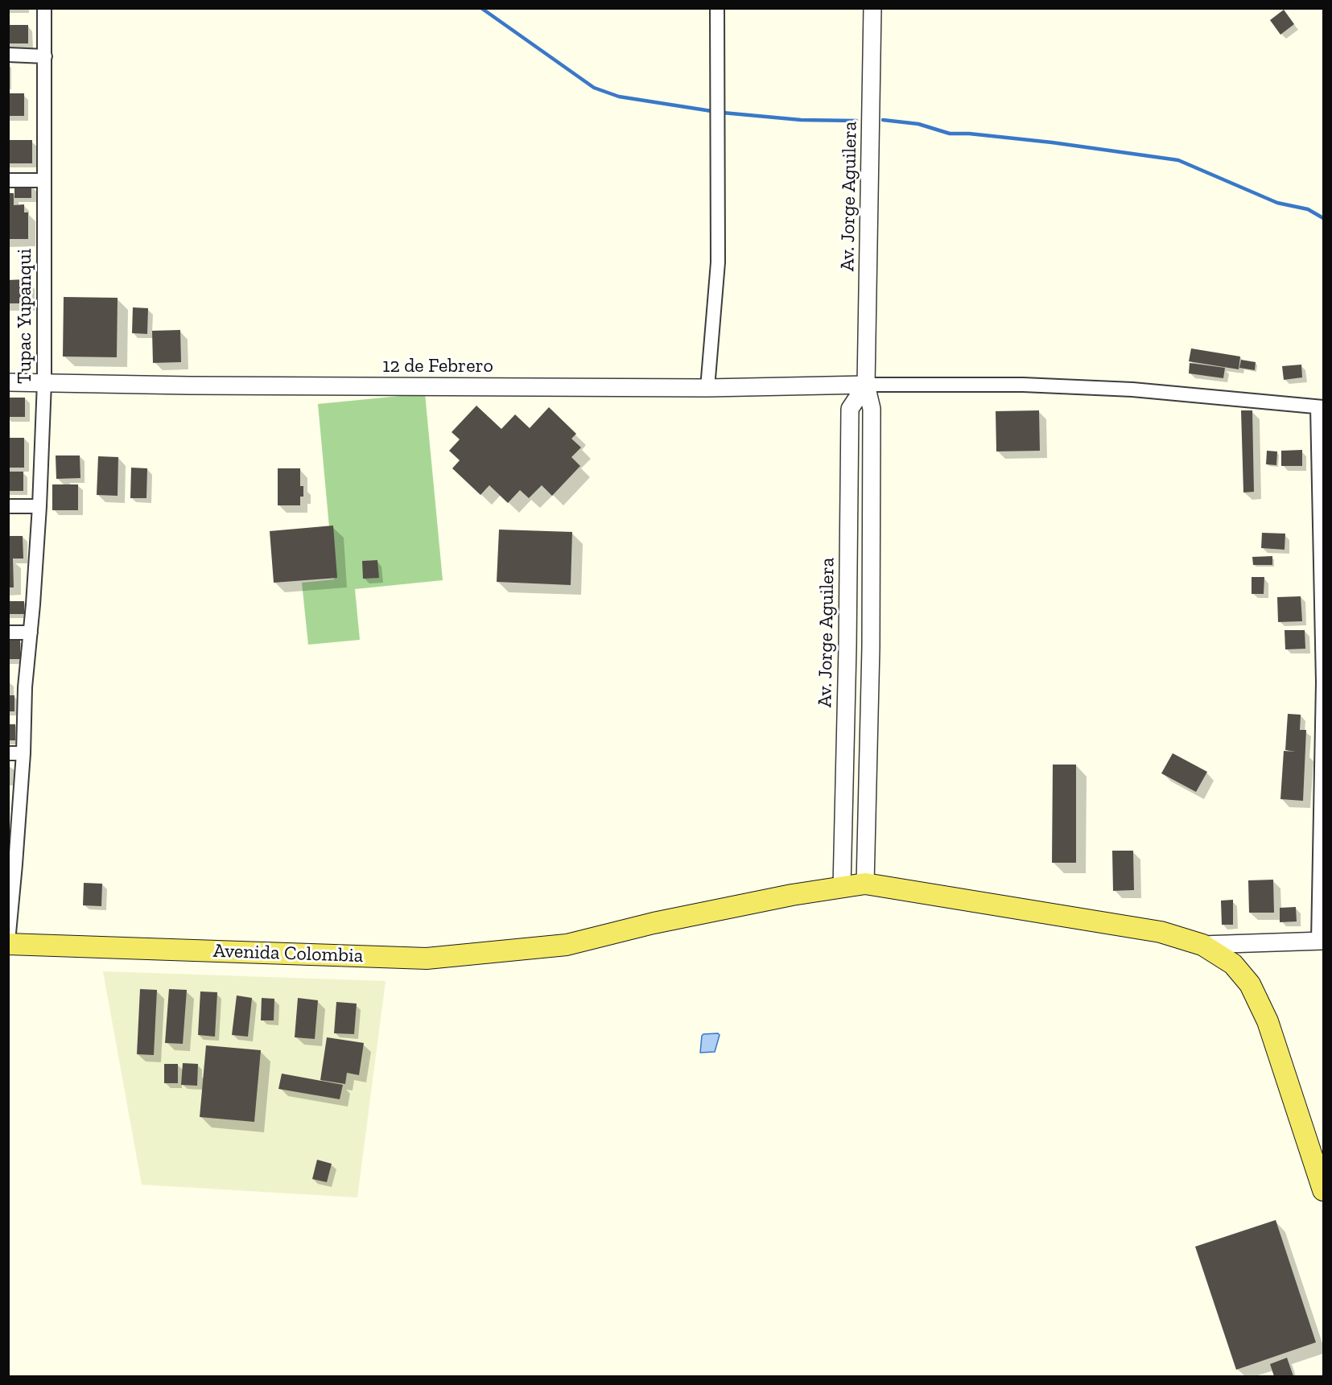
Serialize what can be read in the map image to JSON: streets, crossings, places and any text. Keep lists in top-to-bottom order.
{
  "streets": {
    "main road": ["Avenida Colombia"],
    "street": ["Av. Jorge Aguilera", "Tupac Yupanqui", "12 de Febrero"]
  },
  "crossings": [
    ["Av. Jorge Aguilera", "12 de Febrero"],
    ["Av. Jorge Aguilera", "Avenida Colombia"],
    ["Tupac Yupanqui", "12 de Febrero"],
    ["Tupac Yupanqui", "Avenida Colombia"]
  ]
}
